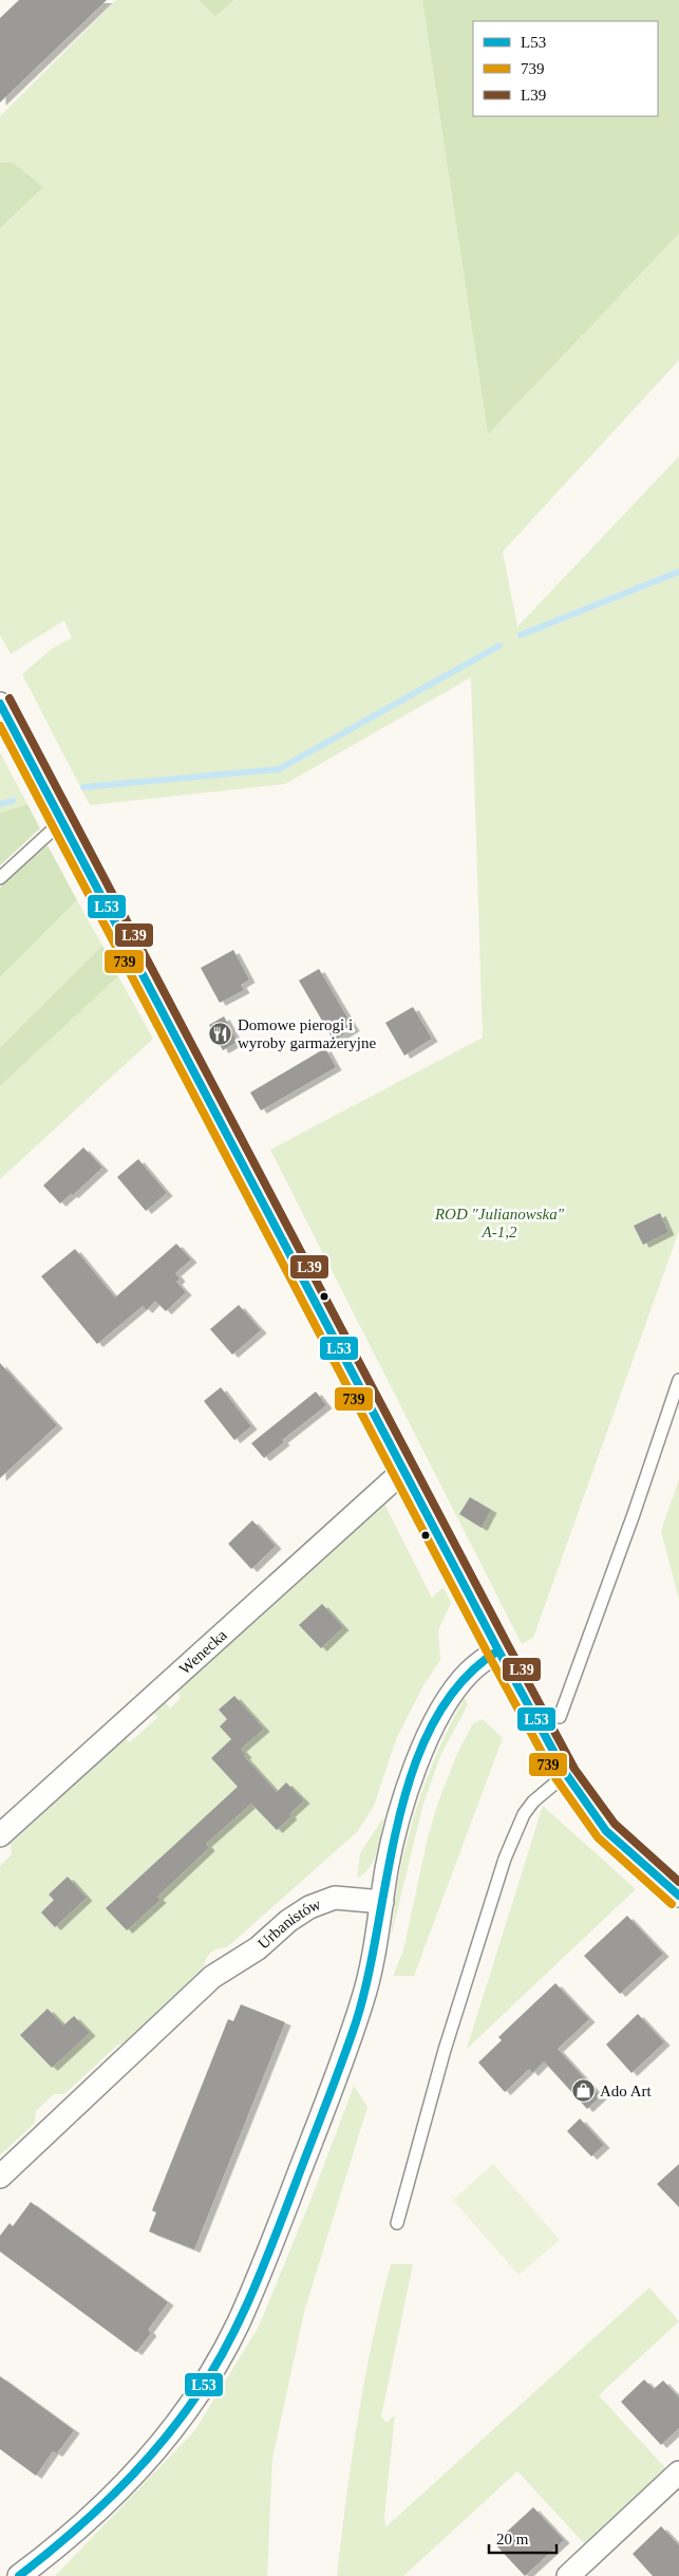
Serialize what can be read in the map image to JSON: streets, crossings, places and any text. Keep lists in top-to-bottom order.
{
  "streets": {
    "street": ["Wenecka", "Urbanistów"]
  },
  "parks": ["ROD \"Julianowska\" A-1,2"],
  "places": {
    "restaurant": ["Domowe pierogi i wyroby garmażeryjne"],
    "shop": ["Ado Art"]
  },
  "lines": ["transit line L39", "transit line L53", "transit line 739"],
  "legend": ["L53", "739", "L39"],
  "scale_bar": "20 m"
}
